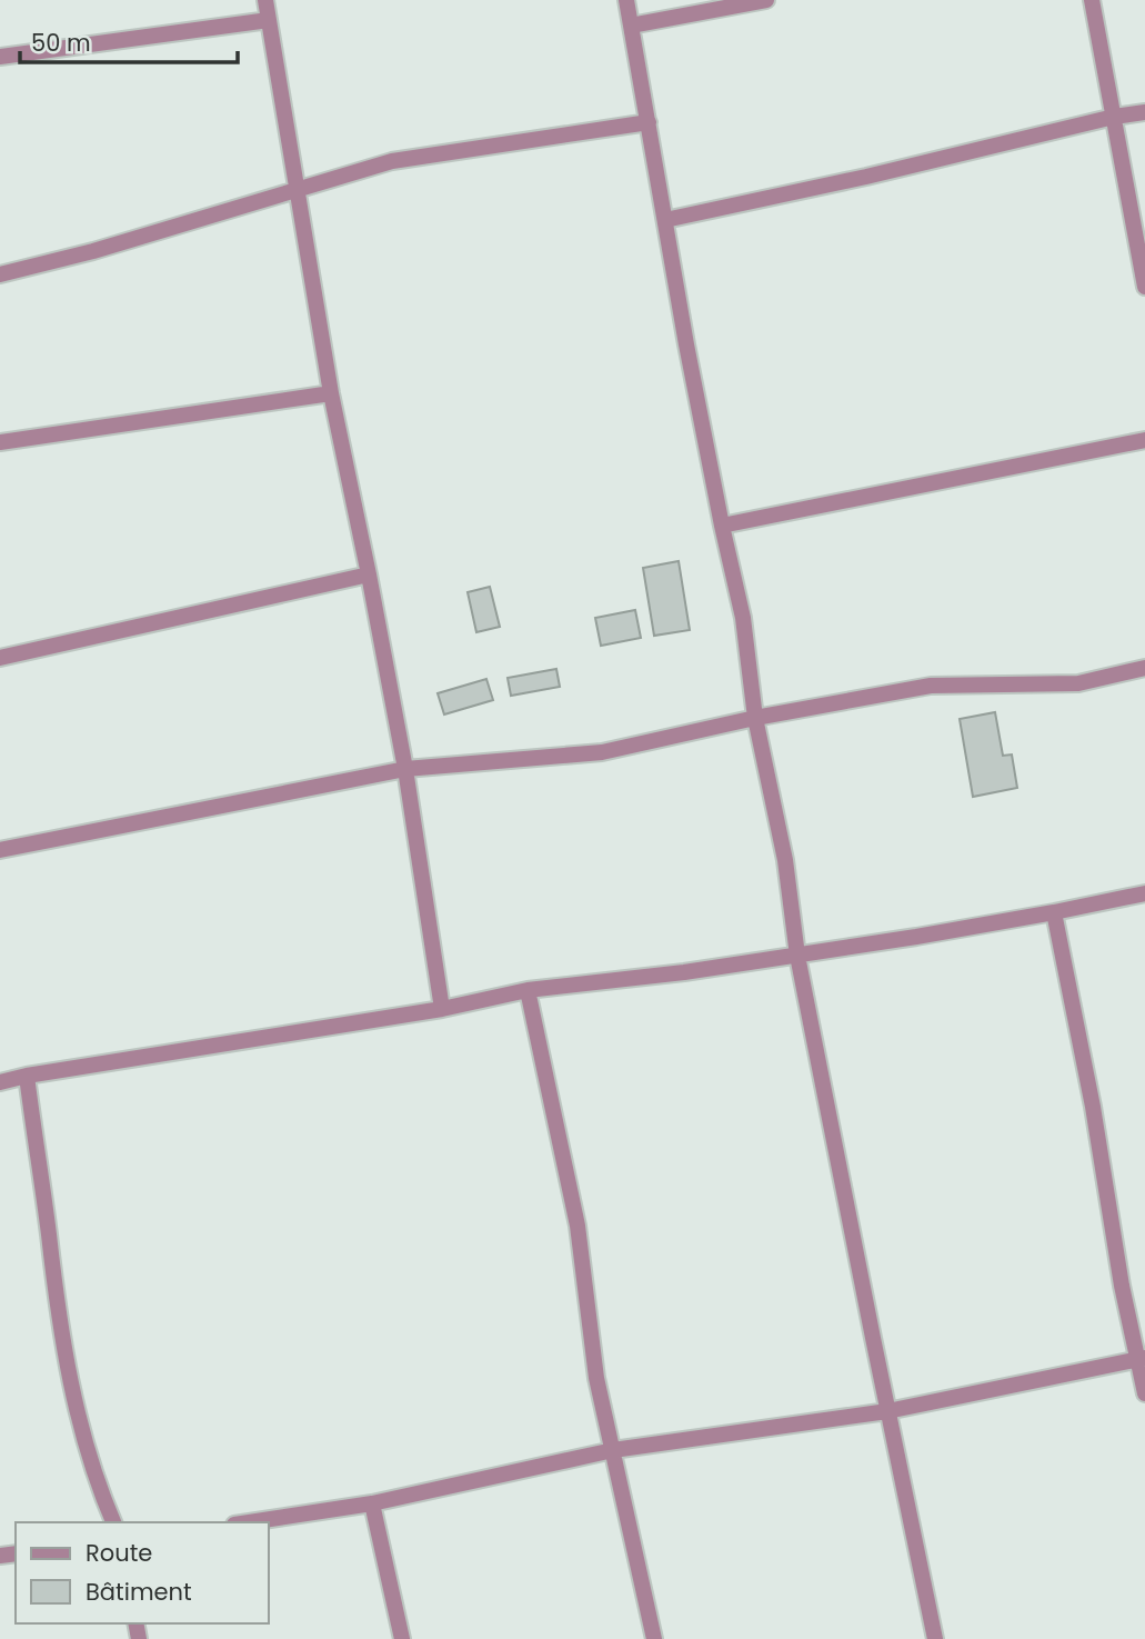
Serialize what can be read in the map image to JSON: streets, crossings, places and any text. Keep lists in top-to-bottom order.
{
  "legend": ["Route", "Bâtiment"],
  "scale_bar": "50 m"
}
